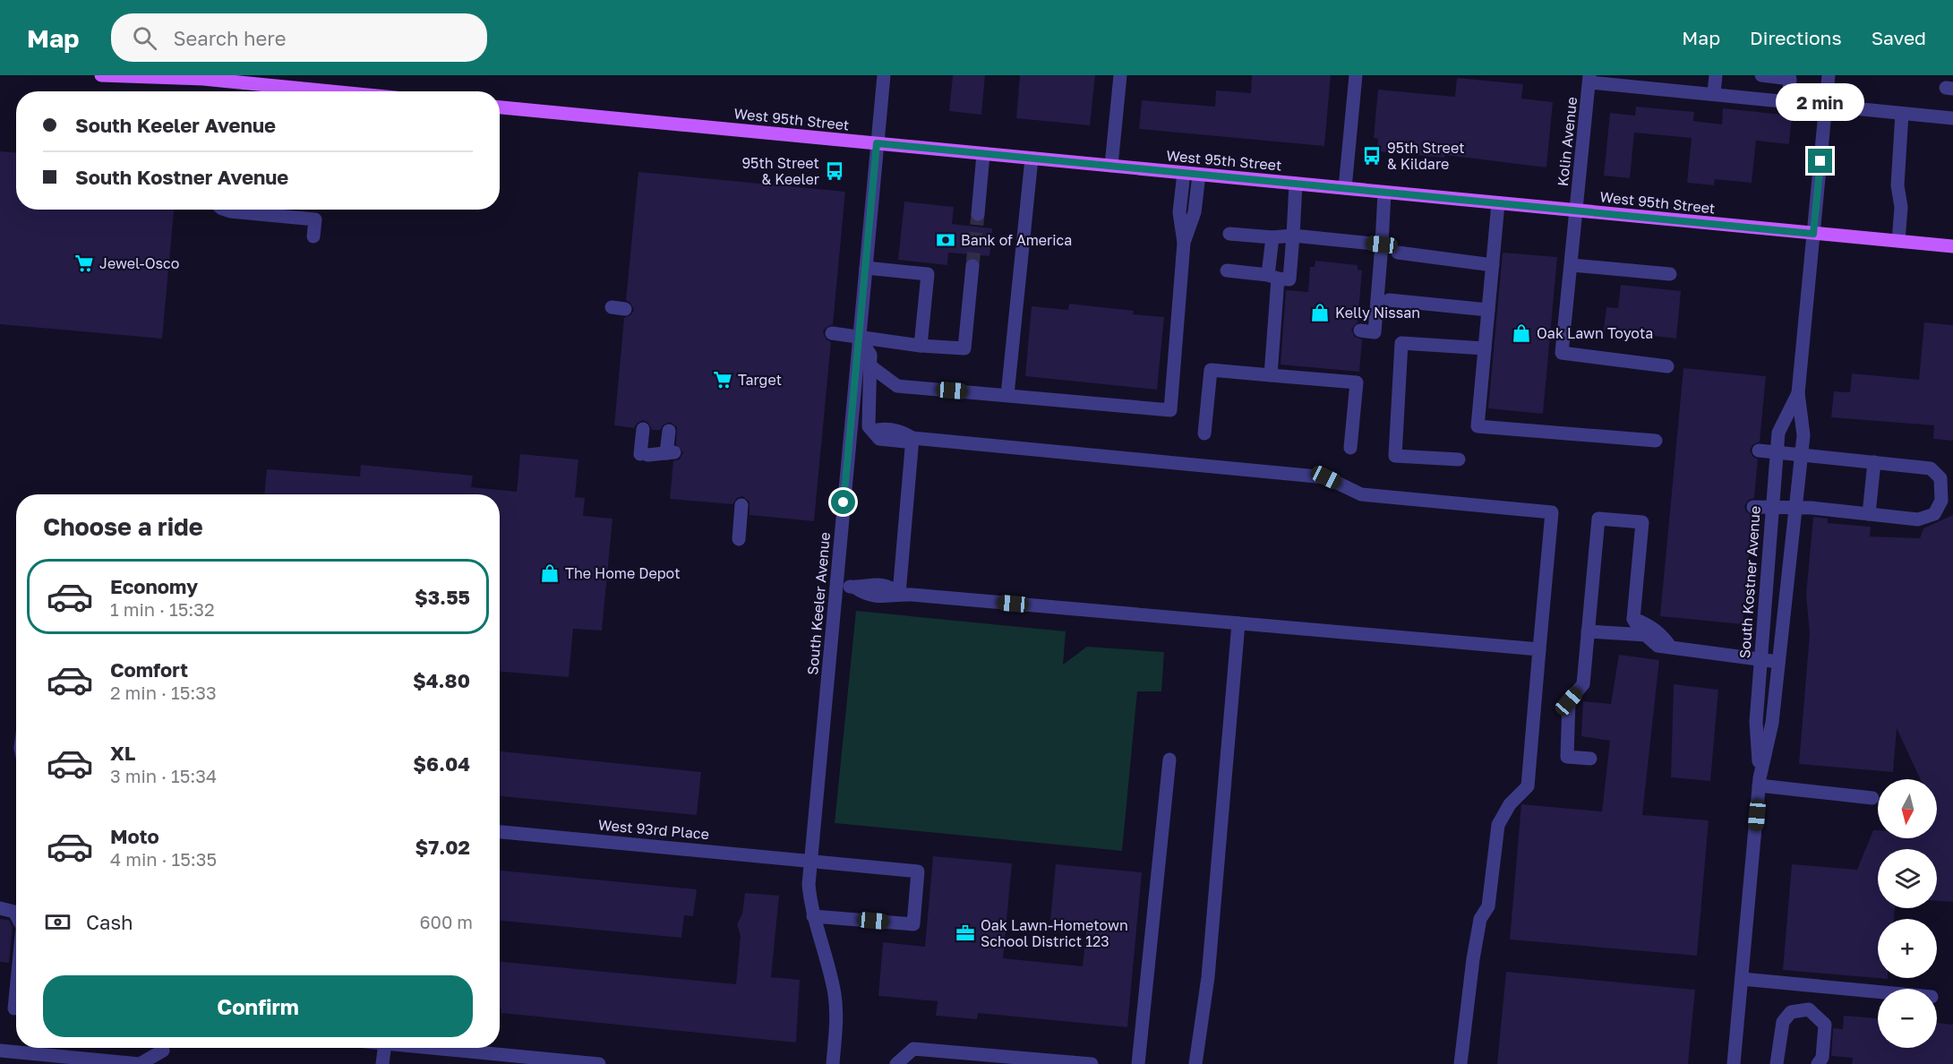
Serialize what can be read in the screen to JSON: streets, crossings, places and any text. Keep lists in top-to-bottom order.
{
  "streets": {
    "main road": ["West 95th Street"],
    "street": [
      "Kolin Avenue",
      "South Kostner Avenue",
      "South Keeler Avenue",
      "West 93rd Place"
    ]
  },
  "crossings": [
    ["West 95th Street", "Kolin Avenue"],
    ["West 95th Street", "South Kostner Avenue"],
    ["West 95th Street", "South Keeler Avenue"],
    ["South Keeler Avenue", "West 93rd Place"]
  ],
  "places": {
    "bus stop": ["95th Street & Kildare", "95th Street & Keeler"],
    "bank": ["Bank of America"],
    "supermarket": ["Jewel-Osco", "Target"],
    "shop": ["Kelly Nissan", "Oak Lawn Toyota", "The Home Depot"],
    "office": ["Oak Lawn-Hometown School District 123"]
  },
  "north": "bottom",
  "page": {
    "header": "Map",
    "search": "Search here",
    "nav": ["Map", "Directions", "Saved"],
    "bubble": "2 min",
    "banner": ["South Keeler Avenue", "South Kostner Avenue"],
    "heading": "Choose a ride",
    "list": [
      {
        "name": "Economy",
        "note": "1 min · 15:32",
        "value": "$3.55"
      },
      {
        "name": "Comfort",
        "note": "2 min · 15:33",
        "value": "$4.80"
      },
      {
        "name": "XL",
        "note": "3 min · 15:34",
        "value": "$6.04"
      },
      {
        "name": "Moto",
        "note": "4 min · 15:35",
        "value": "$7.02"
      }
    ],
    "map_buttons": ["+", "−"],
    "pay": ["Cash", "600 m"],
    "buttons": "Confirm"
  }
}
